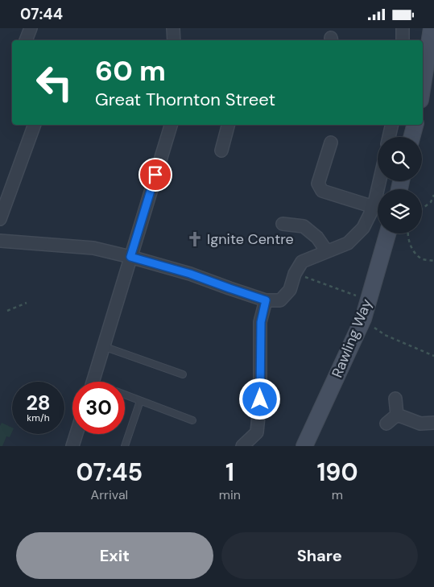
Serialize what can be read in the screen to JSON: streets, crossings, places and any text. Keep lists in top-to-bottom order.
{
  "streets": {
    "street": ["Rawling Way"]
  },
  "places": {
    "church": ["Ignite Centre"]
  },
  "page": {
    "status": "07:44",
    "turn": ["60 m", "Great Thornton Street"],
    "speed": "28 km/h",
    "limit": "30",
    "eta": [
      "07:45",
      "Arrival",
      "1",
      "min",
      "190",
      "m"
    ],
    "buttons": ["Exit", "Share"]
  }
}
